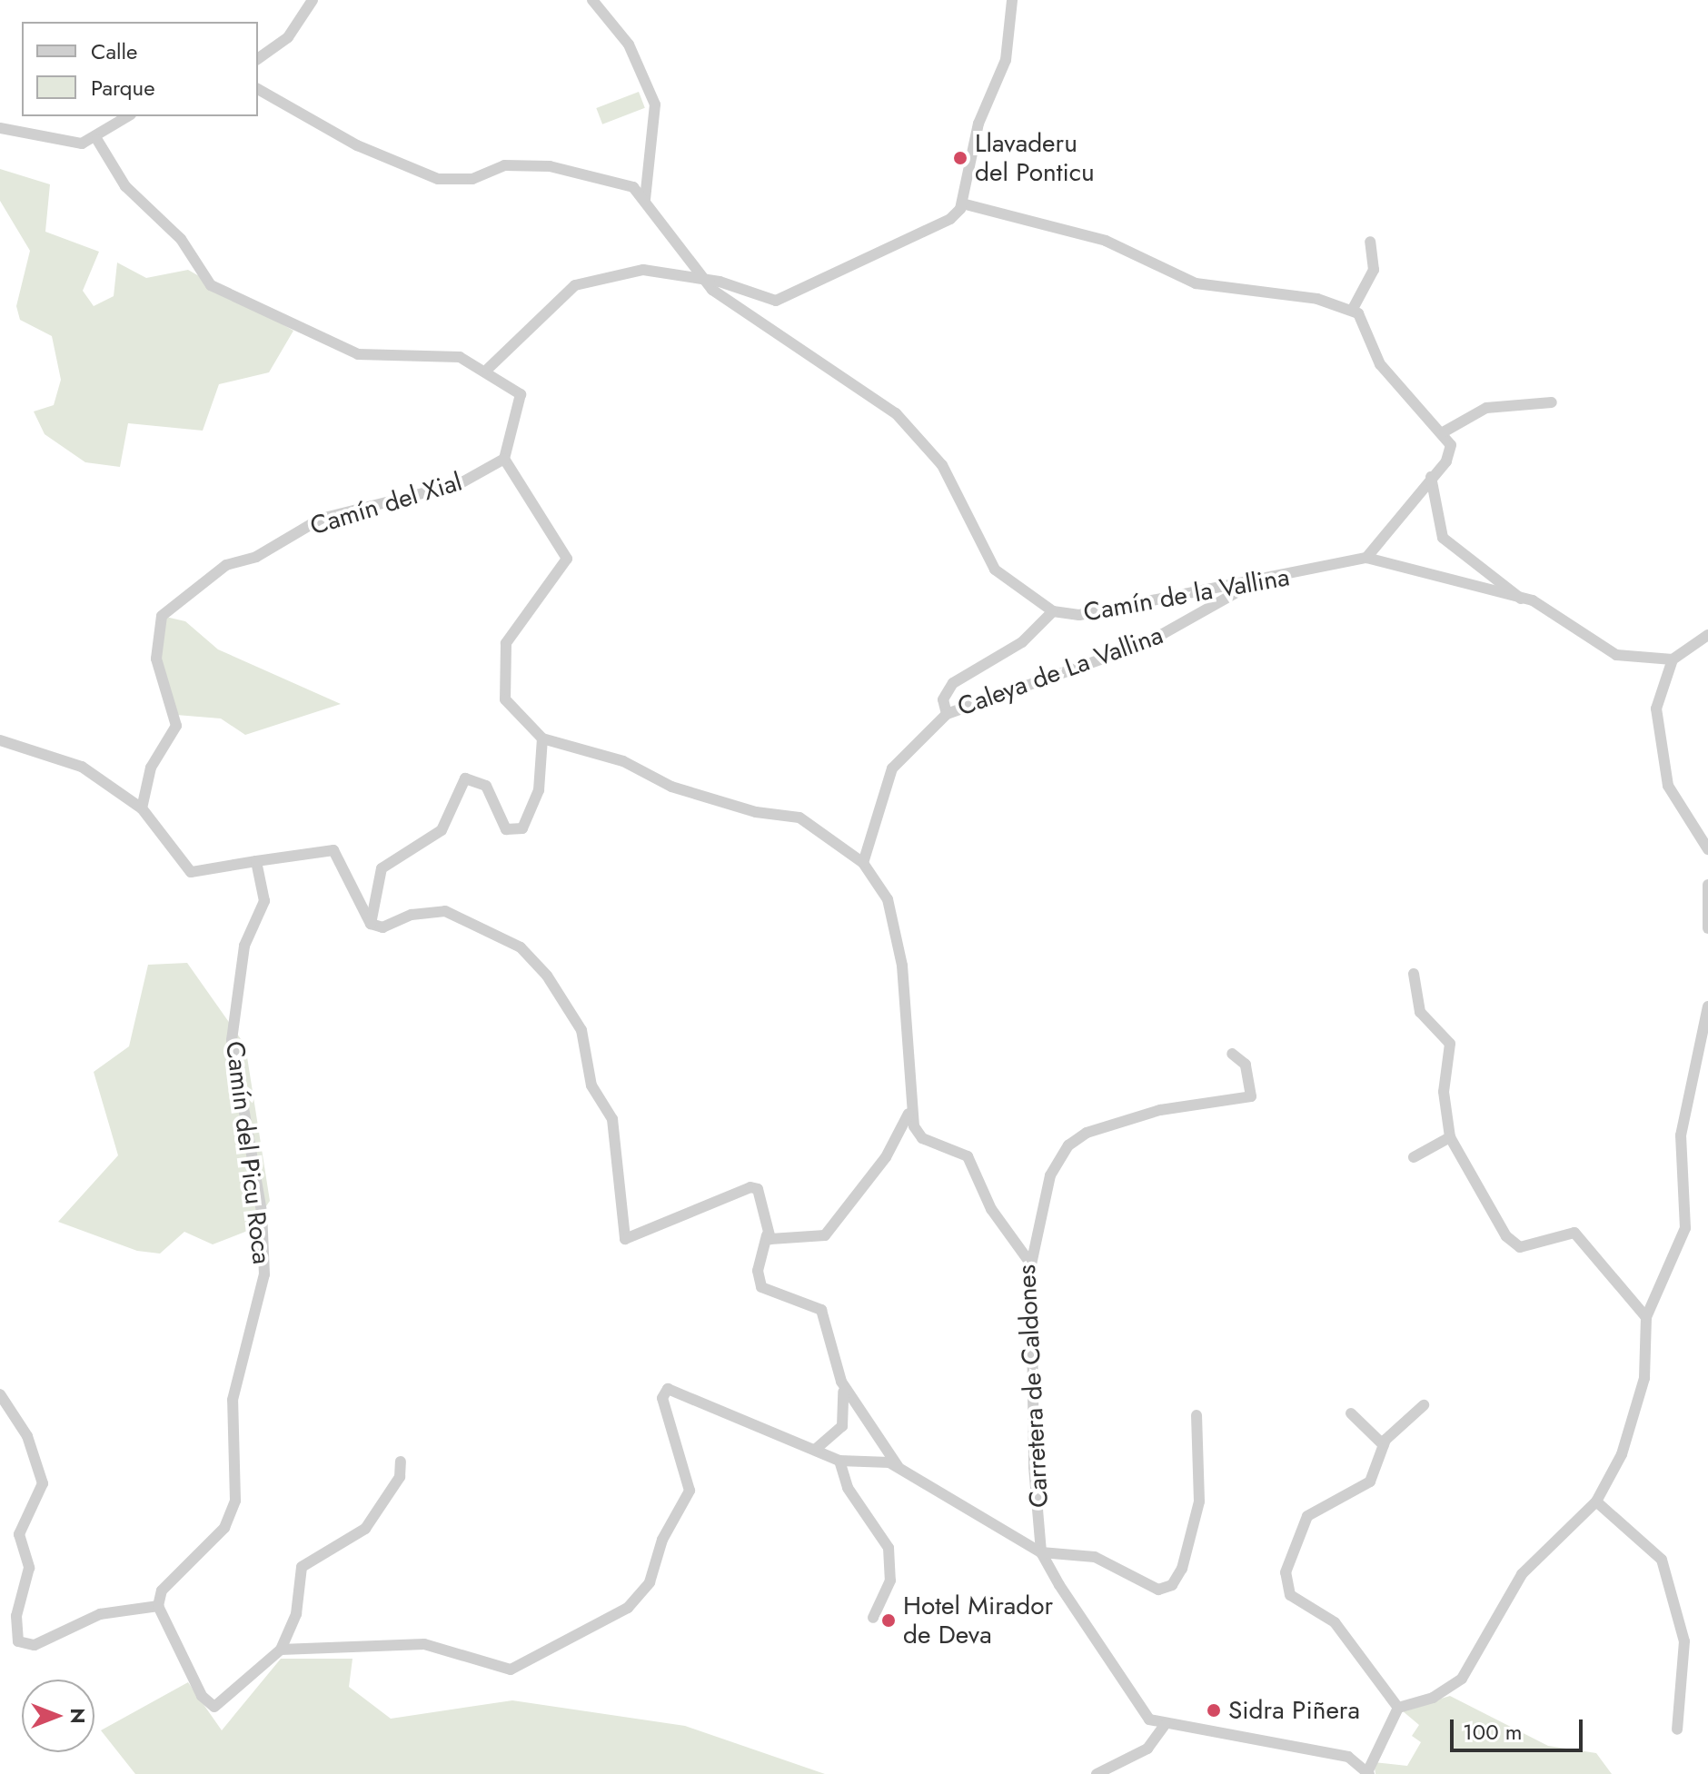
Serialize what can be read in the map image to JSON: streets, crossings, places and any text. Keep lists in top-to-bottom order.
{
  "streets": {
    "street": [
      "Camín del Xial",
      "Camín de la Vallina",
      "Caleya de La Vallina",
      "Camín del Picu Roca",
      "Carretera de Caldones"
    ]
  },
  "crossings": [
    ["Camín de la Vallina", "Caleya de La Vallina"]
  ],
  "places": ["Llavaderu del Ponticu", "Hotel Mirador de Deva", "Sidra Piñera"],
  "legend": ["Calle", "Parque"],
  "scale_bar": "100 m",
  "north": "right"
}
